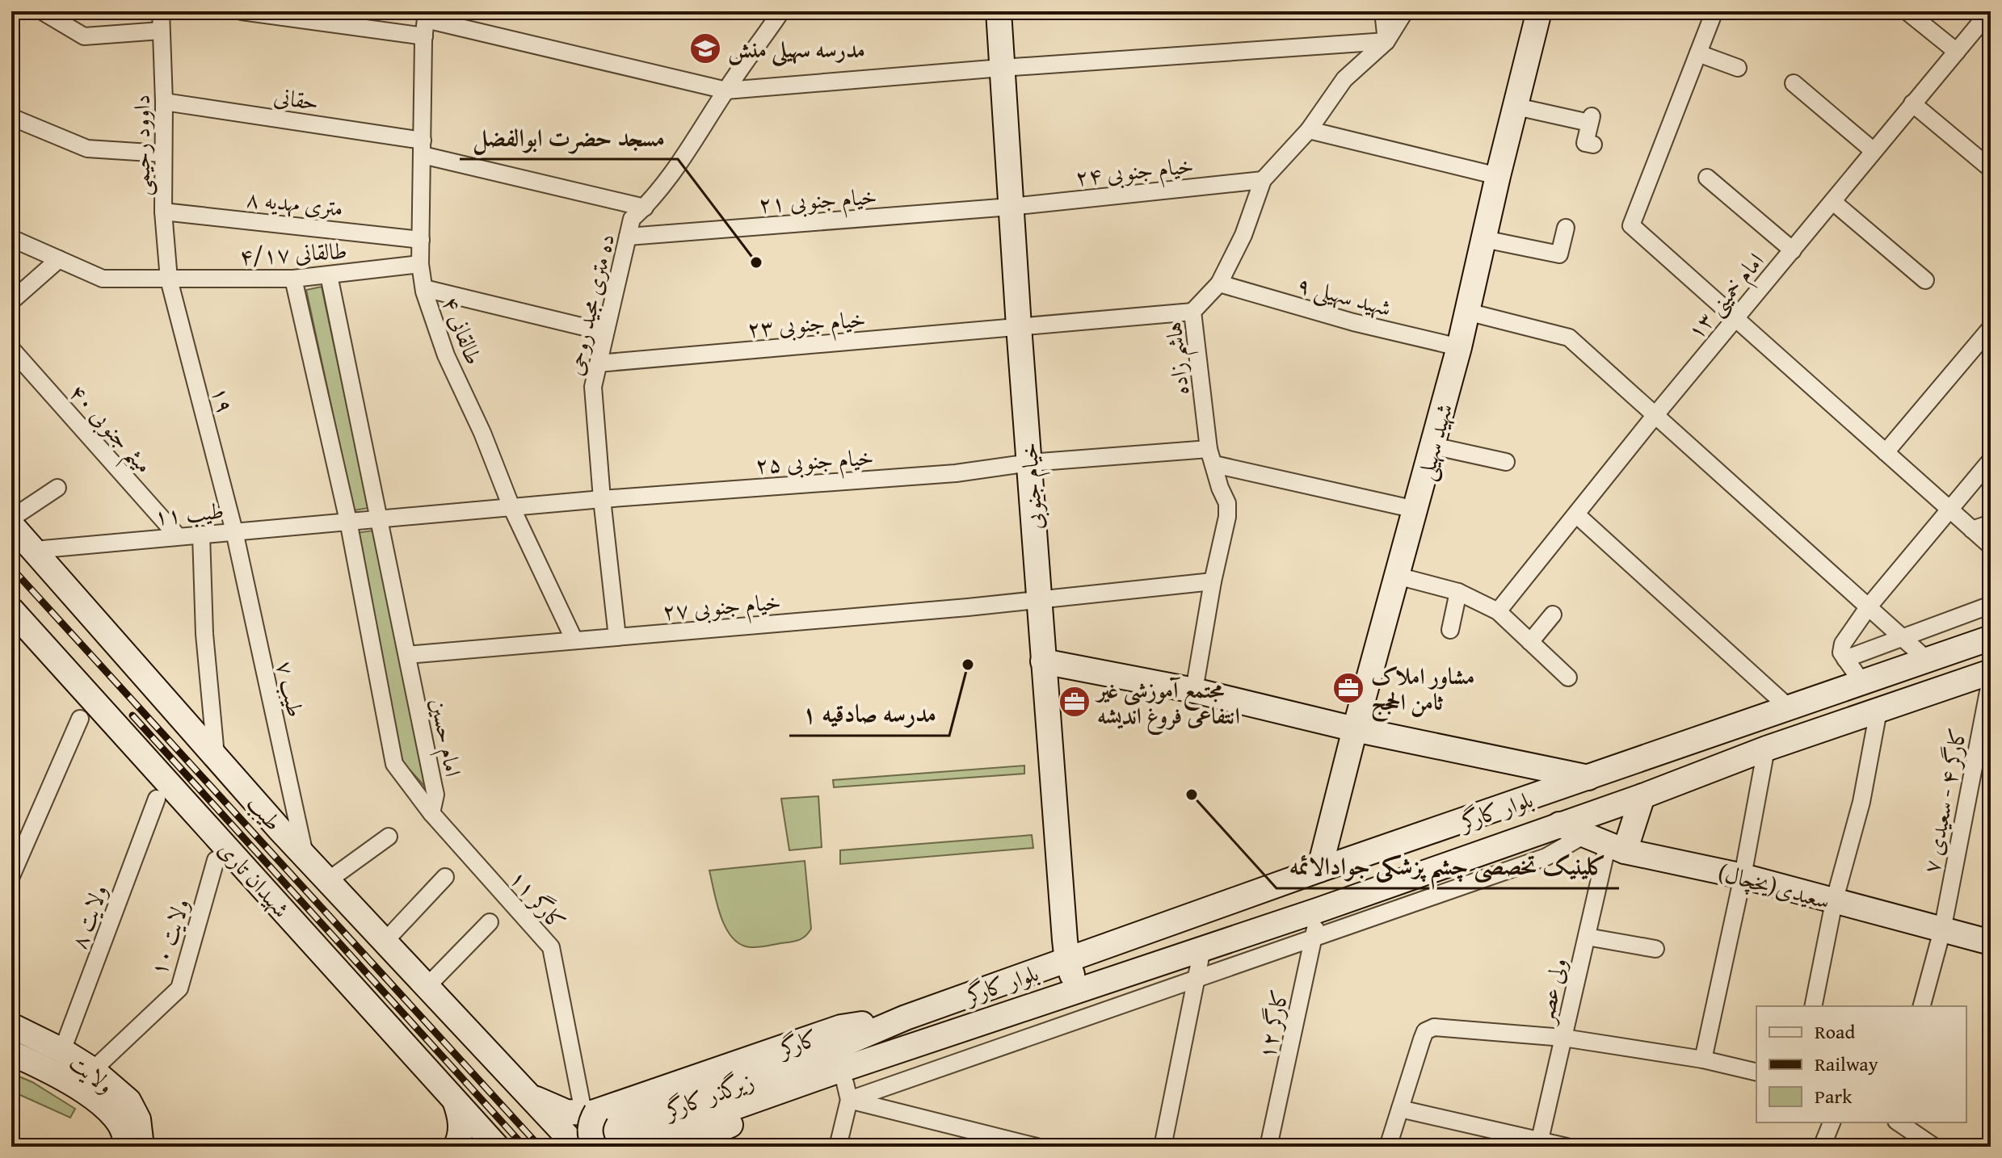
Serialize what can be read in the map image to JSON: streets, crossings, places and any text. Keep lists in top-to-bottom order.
{
  "streets": {
    "street": [
      "حقانی",
      "داوود رحیمی",
      "خیام جنوبی ۲۴",
      "خیام جنوبی ۲۱",
      "۸ متری مهدیه",
      "طالقانی ۴/۱۷",
      "شهید سهیلی ۹",
      "امام خمینی ۱۳",
      "ده متری مجید روحی",
      "خیام جنوبی ۲۳",
      "طالقانی ۴",
      "هاشم زاده",
      "۱۹",
      "میثم جنوبی ۴۰",
      "شهید سهیلی",
      "خیام جنوبی ۲۵",
      "خیام جنوبی",
      "طیب ۱۱",
      "خیام جنوبی ۲۷",
      "طیب ۷",
      "امام حسین",
      "کارگر ۴ - سعیدی ۷",
      "بلوار کارگر",
      "طیب",
      "شهیدان تاری",
      "سعیدی(یخچال)",
      "کارگر ۱۱",
      "ولایت ۸",
      "ولایت ۱۰",
      "ولی عصر",
      "کارگر ۱۲",
      "کارگر",
      "ولایت",
      "زیرگذر کارگر"
    ]
  },
  "crossings": [
    ["حقانی", "داوود رحیمی"],
    ["حقانی", "ده متری مجید روحی"],
    ["حقانی", "طالقانی ۴"],
    ["داوود رحیمی", "۸ متری مهدیه"],
    ["داوود رحیمی", "طالقانی ۴/۱۷"],
    ["داوود رحیمی", "۱۹"],
    ["خیام جنوبی ۲۴", "خیام جنوبی ۲۱"],
    ["خیام جنوبی ۲۴", "هاشم زاده"],
    ["خیام جنوبی ۲۴", "خیام جنوبی"],
    ["خیام جنوبی ۲۱", "ده متری مجید روحی"],
    ["خیام جنوبی ۲۱", "خیام جنوبی"],
    ["۸ متری مهدیه", "طالقانی ۴"],
    ["طالقانی ۴/۱۷", "طالقانی ۴"],
    ["طالقانی ۴/۱۷", "۱۹"],
    ["طالقانی ۴/۱۷", "امام حسین"],
    ["شهید سهیلی ۹", "هاشم زاده"],
    ["شهید سهیلی ۹", "شهید سهیلی"],
    ["ده متری مجید روحی", "خیام جنوبی ۲۳"],
    ["ده متری مجید روحی", "خیام جنوبی ۲۵"],
    ["ده متری مجید روحی", "خیام جنوبی ۲۷"],
    ["خیام جنوبی ۲۳", "هاشم زاده"],
    ["خیام جنوبی ۲۳", "خیام جنوبی"],
    ["طالقانی ۴", "خیام جنوبی ۲۵"],
    ["طالقانی ۴", "طیب ۱۱"],
    ["طالقانی ۴", "خیام جنوبی ۲۷"],
    ["هاشم زاده", "خیام جنوبی ۲۵"],
    ["هاشم زاده", "خیام جنوبی ۲۷"],
    ["۱۹", "طیب ۱۱"],
    ["۱۹", "طیب ۷"],
    ["میثم جنوبی ۴۰", "طیب ۱۱"],
    ["شهید سهیلی", "خیام جنوبی ۲۵"],
    ["شهید سهیلی", "بلوار کارگر"],
    ["خیام جنوبی ۲۵", "خیام جنوبی"],
    ["خیام جنوبی ۲۵", "طیب ۱۱"],
    ["خیام جنوبی", "خیام جنوبی ۲۷"],
    ["خیام جنوبی", "بلوار کارگر"],
    ["طیب ۱۱", "طیب ۷"],
    ["طیب ۱۱", "امام حسین"],
    ["طیب ۱۱", "طیب"],
    ["خیام جنوبی ۲۷", "امام حسین"],
    ["طیب ۷", "طیب"],
    ["امام حسین", "کارگر ۱۱"],
    ["کارگر ۴ - سعیدی ۷", "سعیدی(یخچال)"],
    ["بلوار کارگر", "سعیدی(یخچال)"],
    ["بلوار کارگر", "کارگر ۱۲"],
    ["بلوار کارگر", "کارگر"],
    ["بلوار کارگر", "زیرگذر کارگر"],
    ["طیب", "کارگر ۱۱"],
    ["طیب", "کارگر"],
    ["طیب", "زیرگذر کارگر"],
    ["سعیدی(یخچال)", "ولی عصر"],
    ["کارگر ۱۱", "کارگر"],
    ["کارگر ۱۱", "زیرگذر کارگر"],
    ["ولایت ۸", "ولایت"],
    ["ولایت ۱۰", "ولایت"],
    ["کارگر", "زیرگذر کارگر"]
  ],
  "places": {
    "school or university": ["مدرسه سهیلی منش"],
    "other": ["مسجد حضرت ابوالفضل", "مدرسه صادقیه ۱", "کلینیک تخصصی چشم پزشکی جوادالائمه"],
    "office": ["مشاور املاک ثامن الحجج", "مجتمع آموزشی غیر انتفاعی فروغ اندیشه"]
  },
  "legend": ["Road", "Railway", "Park"]
}
